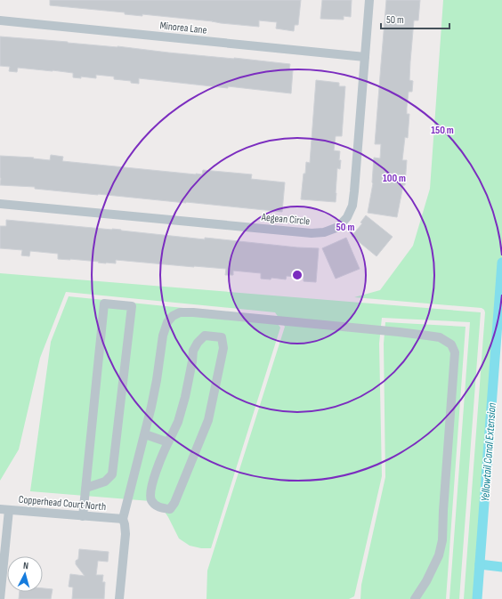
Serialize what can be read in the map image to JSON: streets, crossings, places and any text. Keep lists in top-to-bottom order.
{
  "streets": {
    "street": ["Minorea Lane", "Aegean Circle", "Copperhead Court North"]
  },
  "crossings": [
    ["Minorea Lane", "Aegean Circle"]
  ],
  "water": ["Yellowtail Canal Extension"],
  "scale_bar": "50 m",
  "north": "top",
  "rings": ["150 m", "100 m", "50 m"]
}
